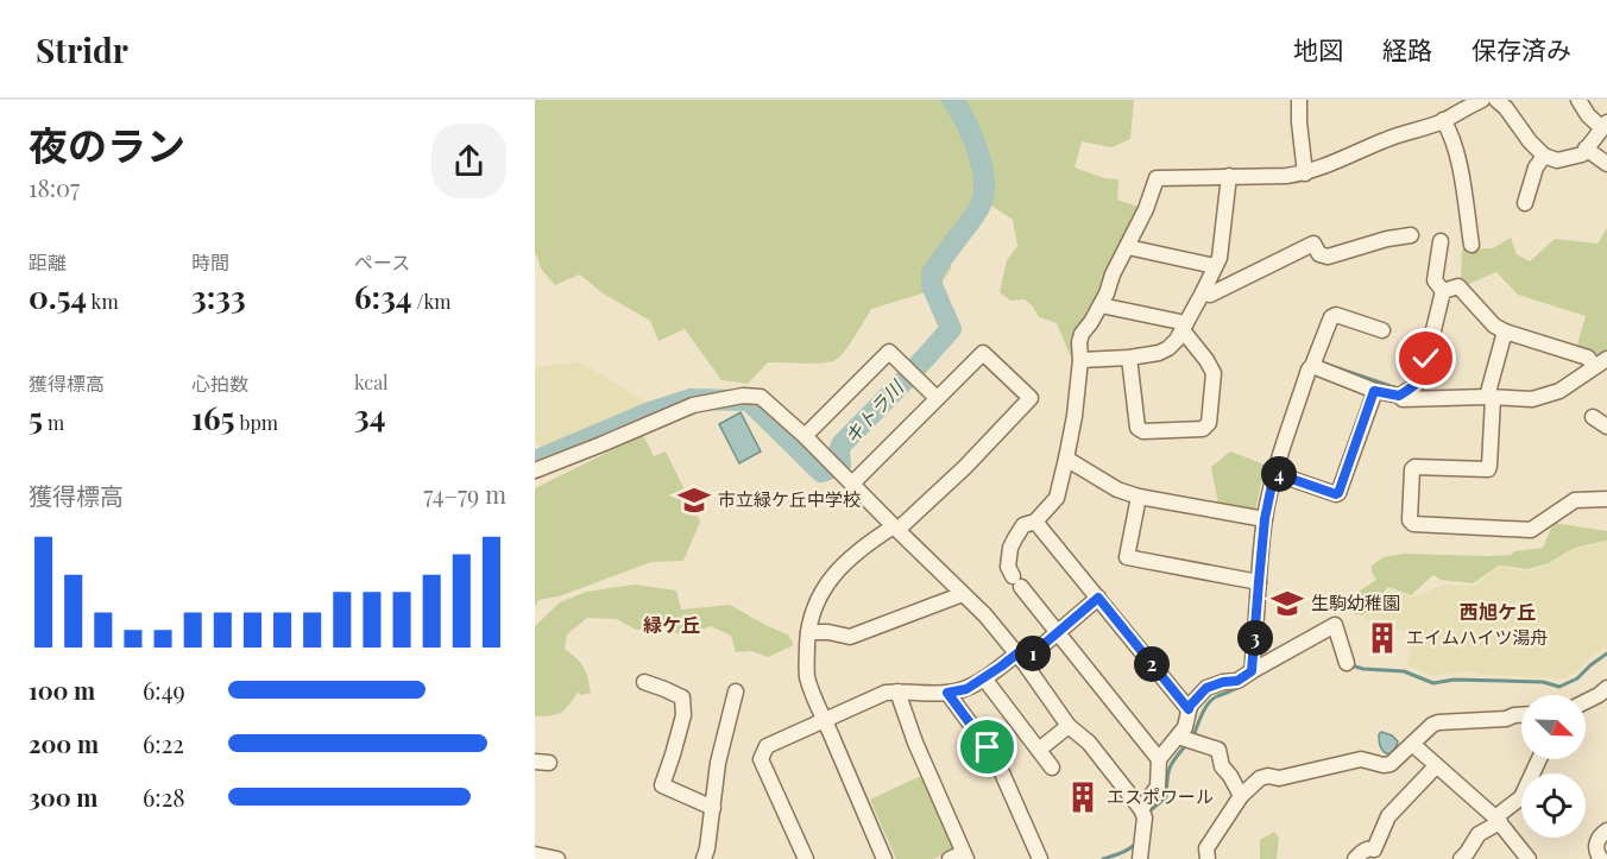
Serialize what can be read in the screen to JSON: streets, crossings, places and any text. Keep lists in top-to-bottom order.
{
  "districts": ["西旭ケ丘", "緑ケ丘"],
  "water": ["キトラ川"],
  "places": {
    "school or university": ["市立緑ケ丘中学校", "生駒幼稚園"],
    "building": ["エイムハイツ湯舟", "エスポワール"]
  },
  "north": "bottom right",
  "page": {
    "header": "Stridr",
    "nav": ["地図", "経路", "保存済み"],
    "heading": ["夜のラン", "18:07"],
    "stats": [
      ["距離", "0.54 km"],
      ["時間", "3:33"],
      ["ペース", "6:34 /km"],
      ["獲得標高", "5 m"],
      ["心拍数", "165 bpm"],
      ["kcal", "34"]
    ],
    "pins": [
      "4",
      "3",
      "1",
      "2"
    ],
    "chart": ["獲得標高", "74–79 m"],
    "list": [
      {
        "name": "100 m",
        "note": "6:49"
      },
      {
        "name": "200 m",
        "note": "6:22"
      },
      {
        "name": "300 m",
        "note": "6:28"
      }
    ]
  }
}
